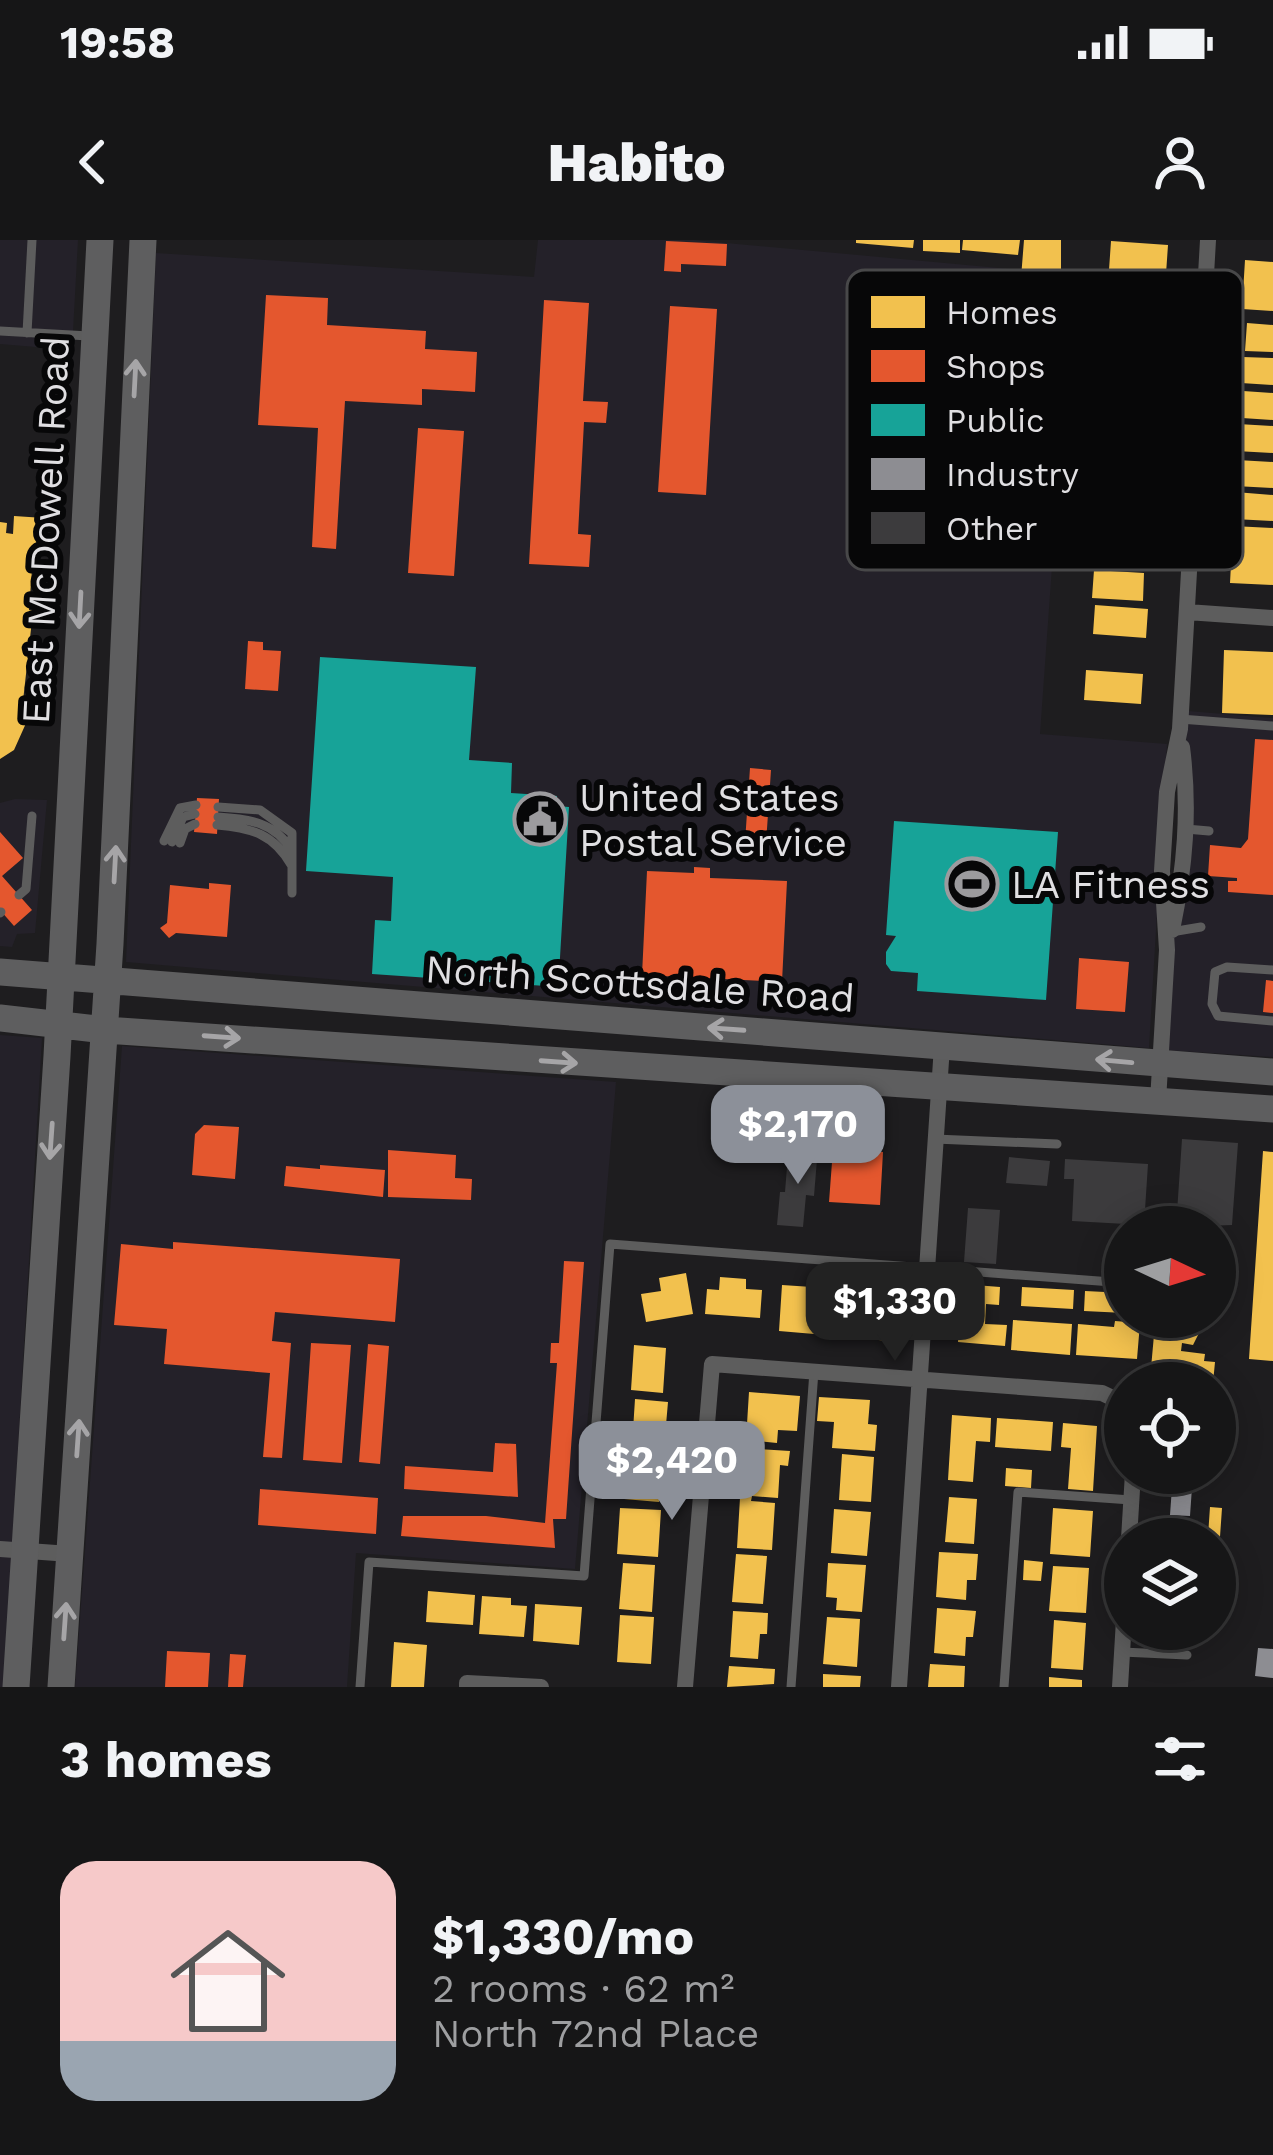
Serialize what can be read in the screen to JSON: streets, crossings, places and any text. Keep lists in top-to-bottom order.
{
  "streets": {
    "main road": ["East McDowell Road", "North Scottsdale Road"]
  },
  "crossings": [
    ["East McDowell Road", "North Scottsdale Road"]
  ],
  "places": {
    "public building": ["United States Postal Service"],
    "sports": ["LA Fitness"]
  },
  "legend": [
    "Homes",
    "Shops",
    "Public",
    "Industry",
    "Other"
  ],
  "north": "right",
  "page": {
    "status": "19:58",
    "header": "Habito",
    "price": ["$2,170", "$1,330", "$2,420"],
    "heading": "3 homes",
    "list": [
      {
        "name": "$1,330/mo",
        "note": "2 rooms · 62 m² · North 72nd Place"
      }
    ]
  }
}
